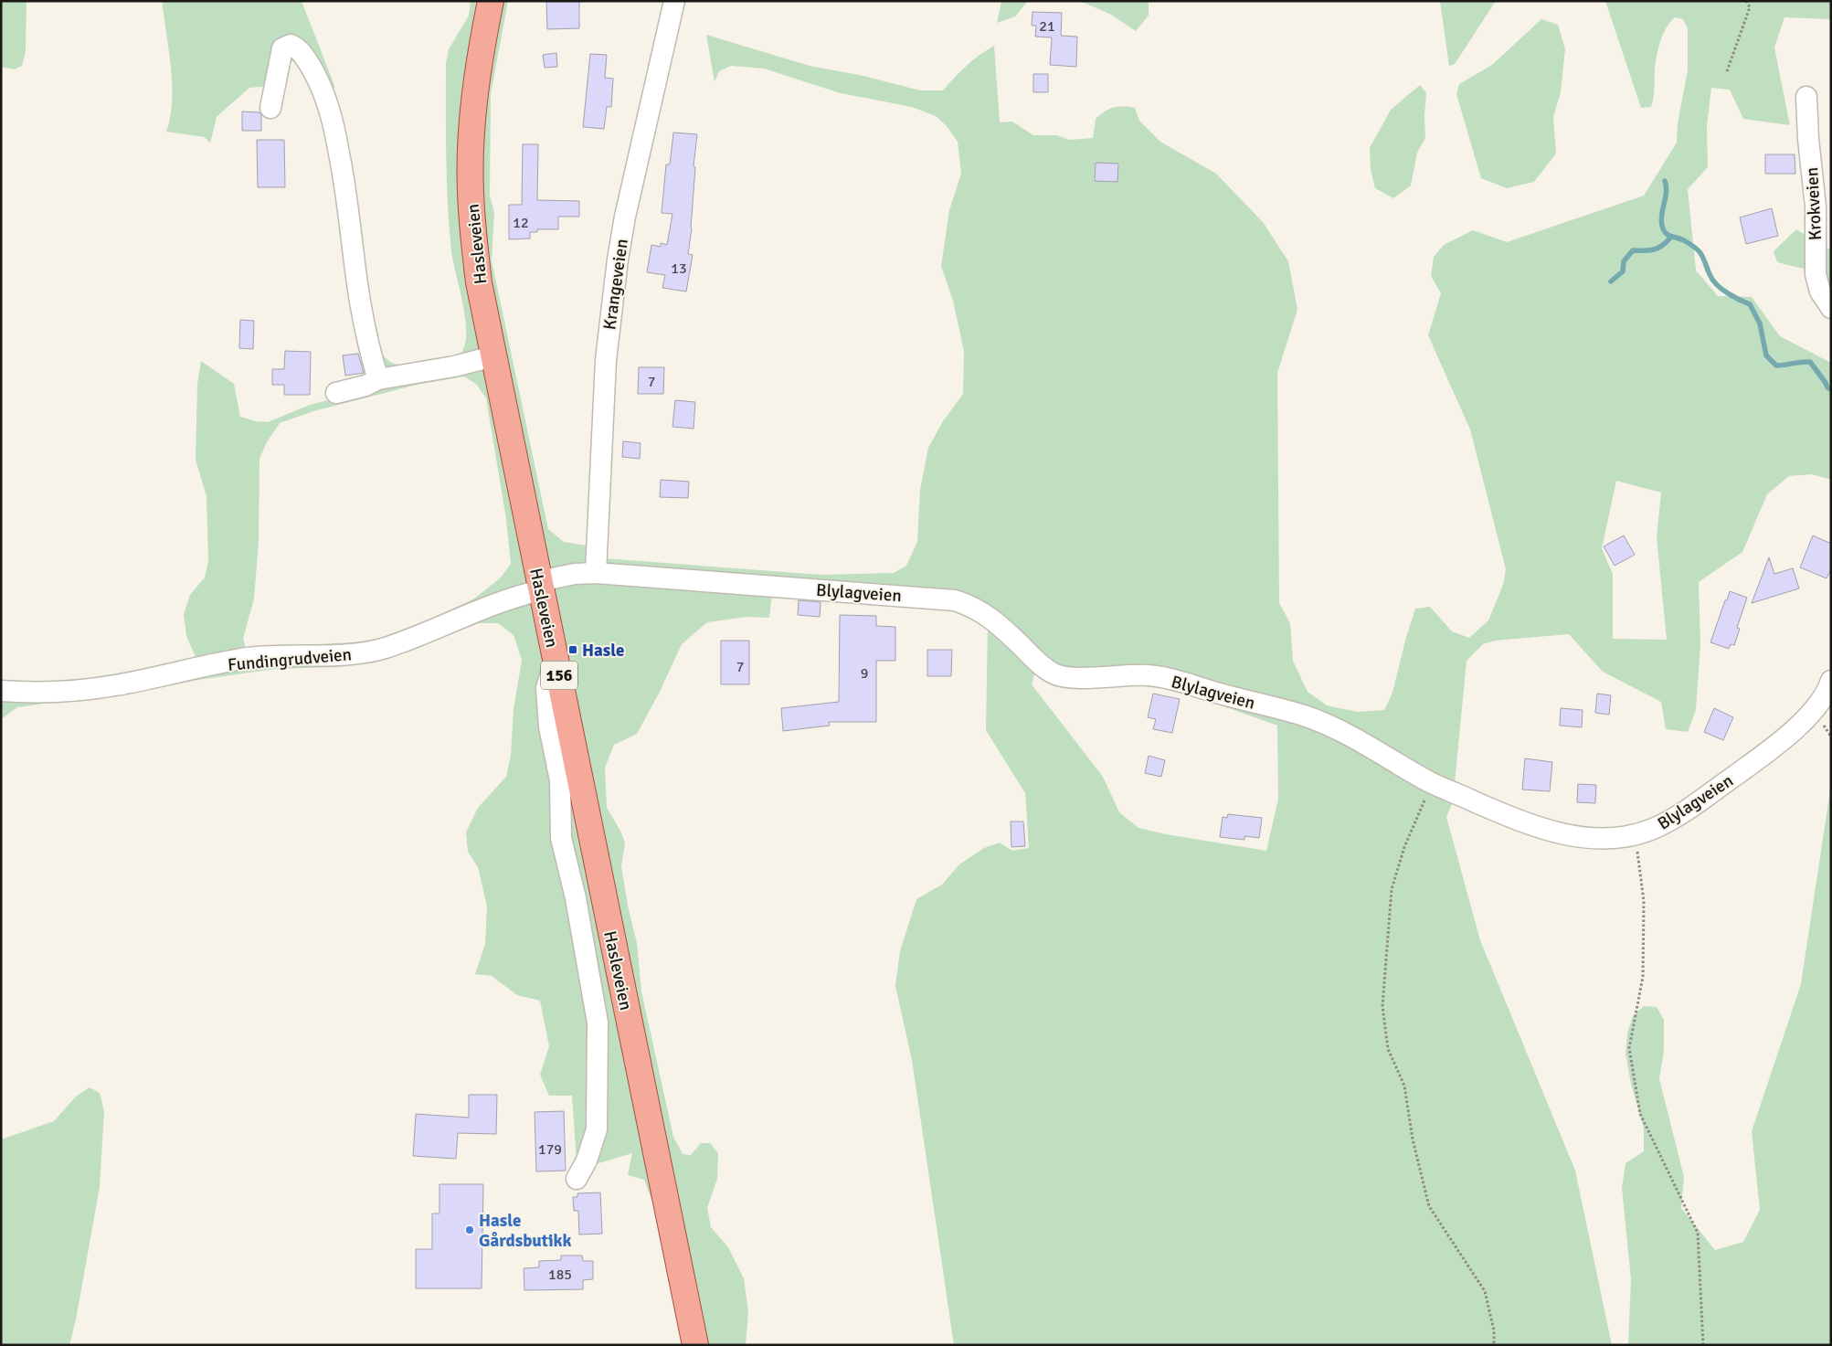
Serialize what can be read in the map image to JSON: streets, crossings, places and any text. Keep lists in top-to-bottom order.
{
  "streets": {
    "main road": ["Hasleveien", "156"],
    "street": [
      "Krokveien",
      "Krangeveien",
      "Blylagveien",
      "Fundingrudveien"
    ]
  },
  "crossings": [
    ["Hasleveien", "Blylagveien"],
    ["Hasleveien", "Fundingrudveien"],
    ["Krangeveien", "Blylagveien"],
    ["Blylagveien", "Fundingrudveien"]
  ],
  "places": {
    "transit": ["Hasle"],
    "other": ["Hasle Gårdsbutikk"]
  },
  "house_numbers": [
    "21",
    "12",
    "13",
    "7",
    "7",
    "9",
    "179",
    "185"
  ]
}
